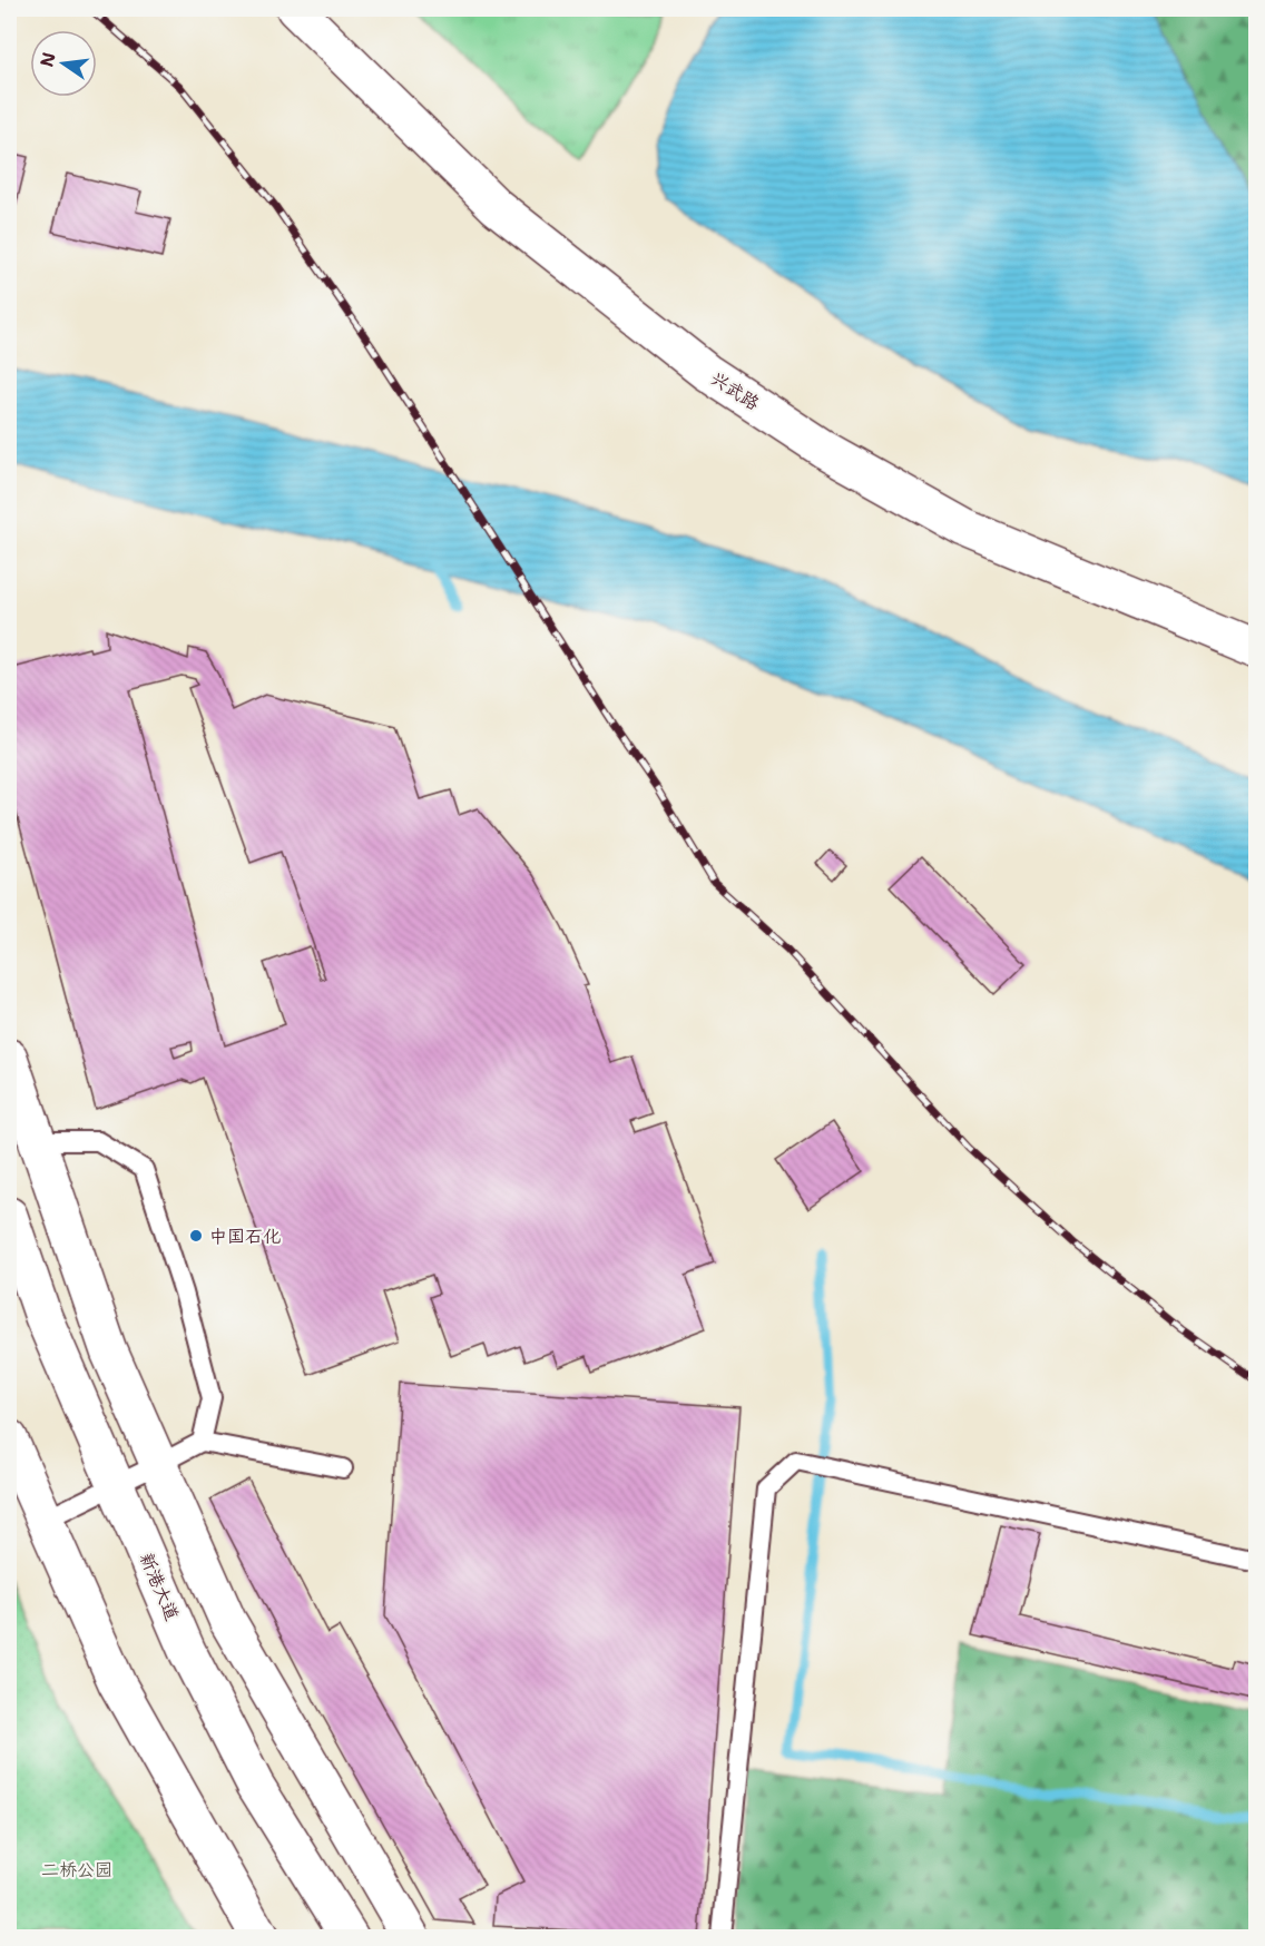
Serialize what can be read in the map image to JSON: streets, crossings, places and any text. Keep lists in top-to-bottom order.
{
  "streets": {
    "street": ["兴武路", "新港大道"]
  },
  "parks": ["二桥公园"],
  "places": ["中国石化"],
  "north": "left"
}
